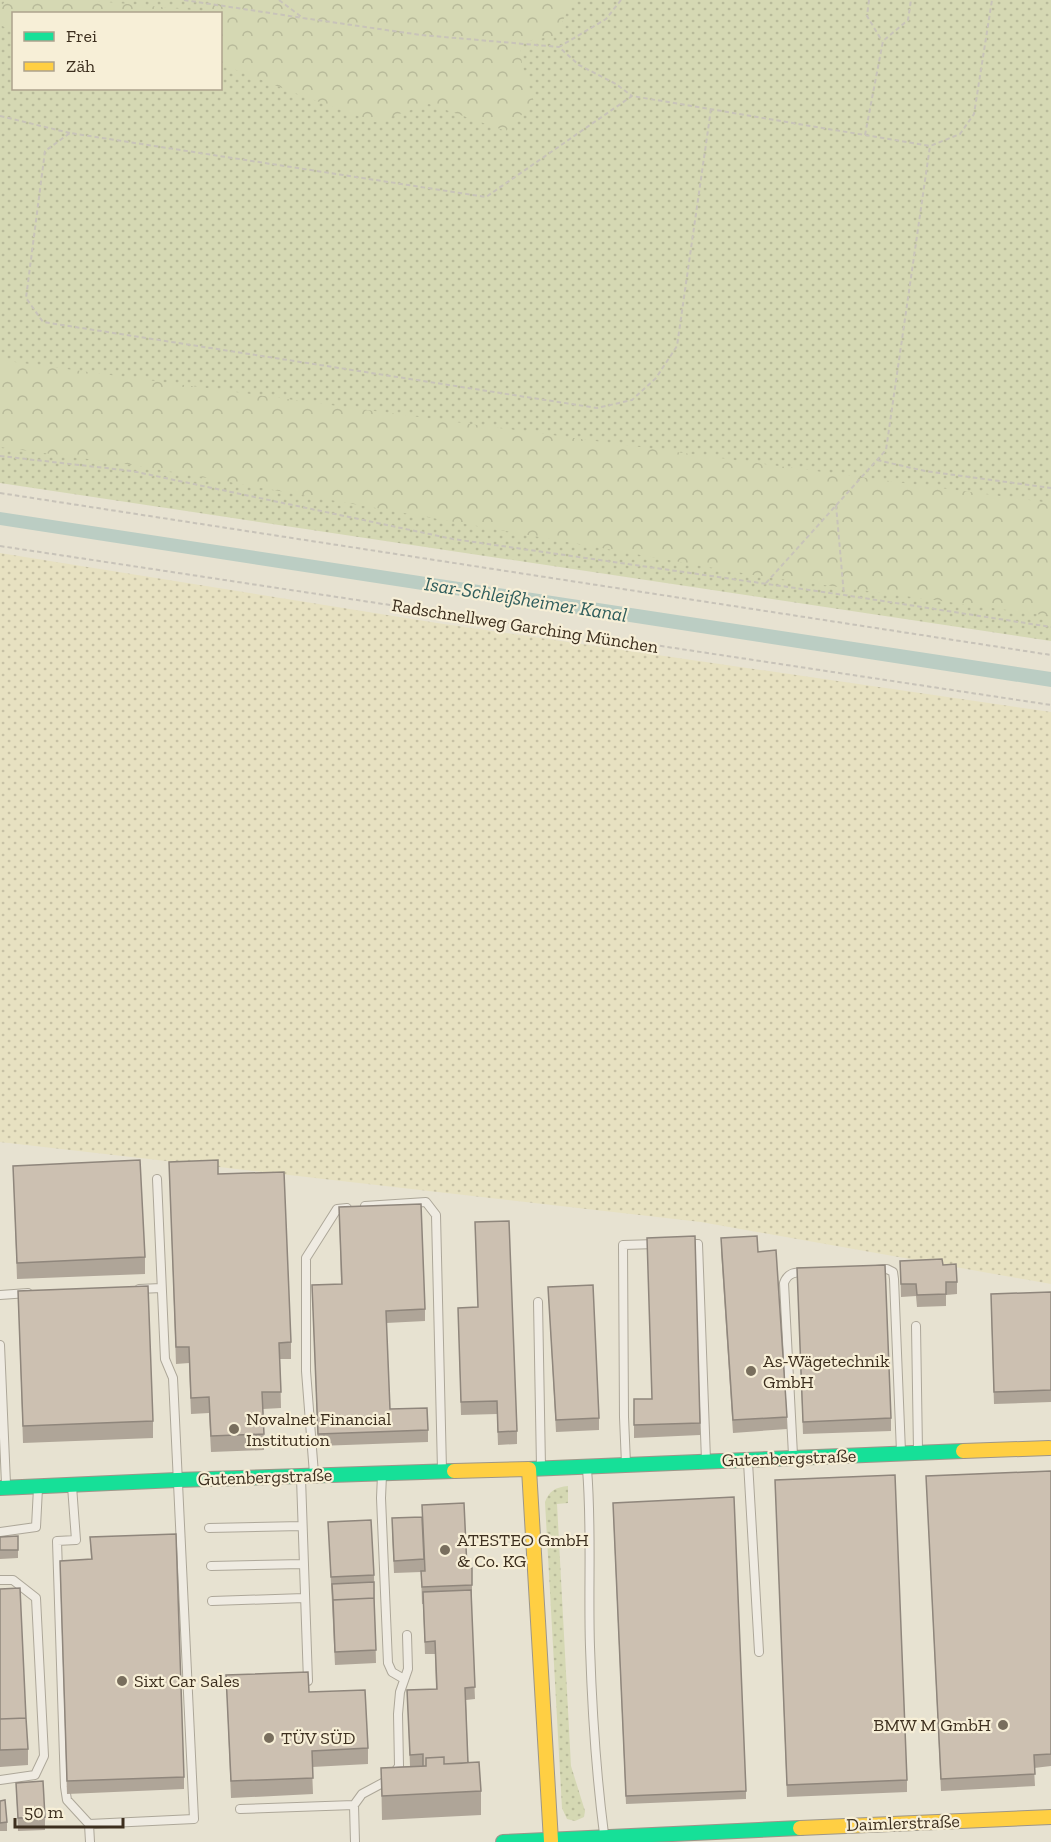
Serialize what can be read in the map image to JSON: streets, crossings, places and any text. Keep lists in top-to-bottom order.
{
  "streets": {
    "street": ["Gutenbergstraße", "Daimlerstraße"],
    "path": ["Radschnellweg Garching München"]
  },
  "water": ["Isar-Schleißheimer Kanal"],
  "places": [
    "As-Wägetechnik GmbH",
    "Novalnet Financial Institution",
    "ATESTEO GmbH & Co. KG",
    "Sixt Car Sales",
    "BMW M GmbH",
    "TÜV SÜD"
  ],
  "legend": ["Frei", "Zäh"],
  "scale_bar": "50 m"
}
